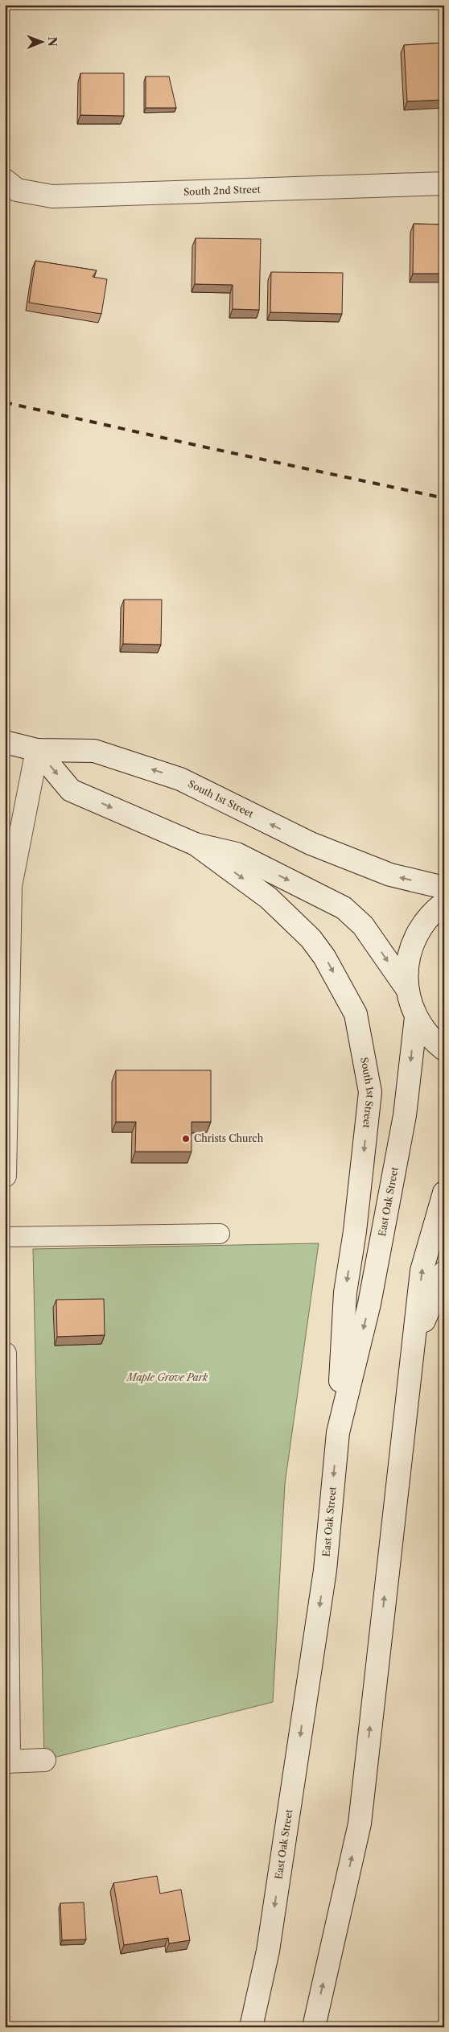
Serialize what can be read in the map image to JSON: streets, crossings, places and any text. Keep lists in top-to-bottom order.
{
  "streets": {
    "street": ["South 2nd Street", "South 1st Street", "East Oak Street"]
  },
  "crossings": [
    ["South 1st Street", "East Oak Street"]
  ],
  "parks": ["Maple Grove Park"],
  "places": ["Christs Church"],
  "north": "right"
}
